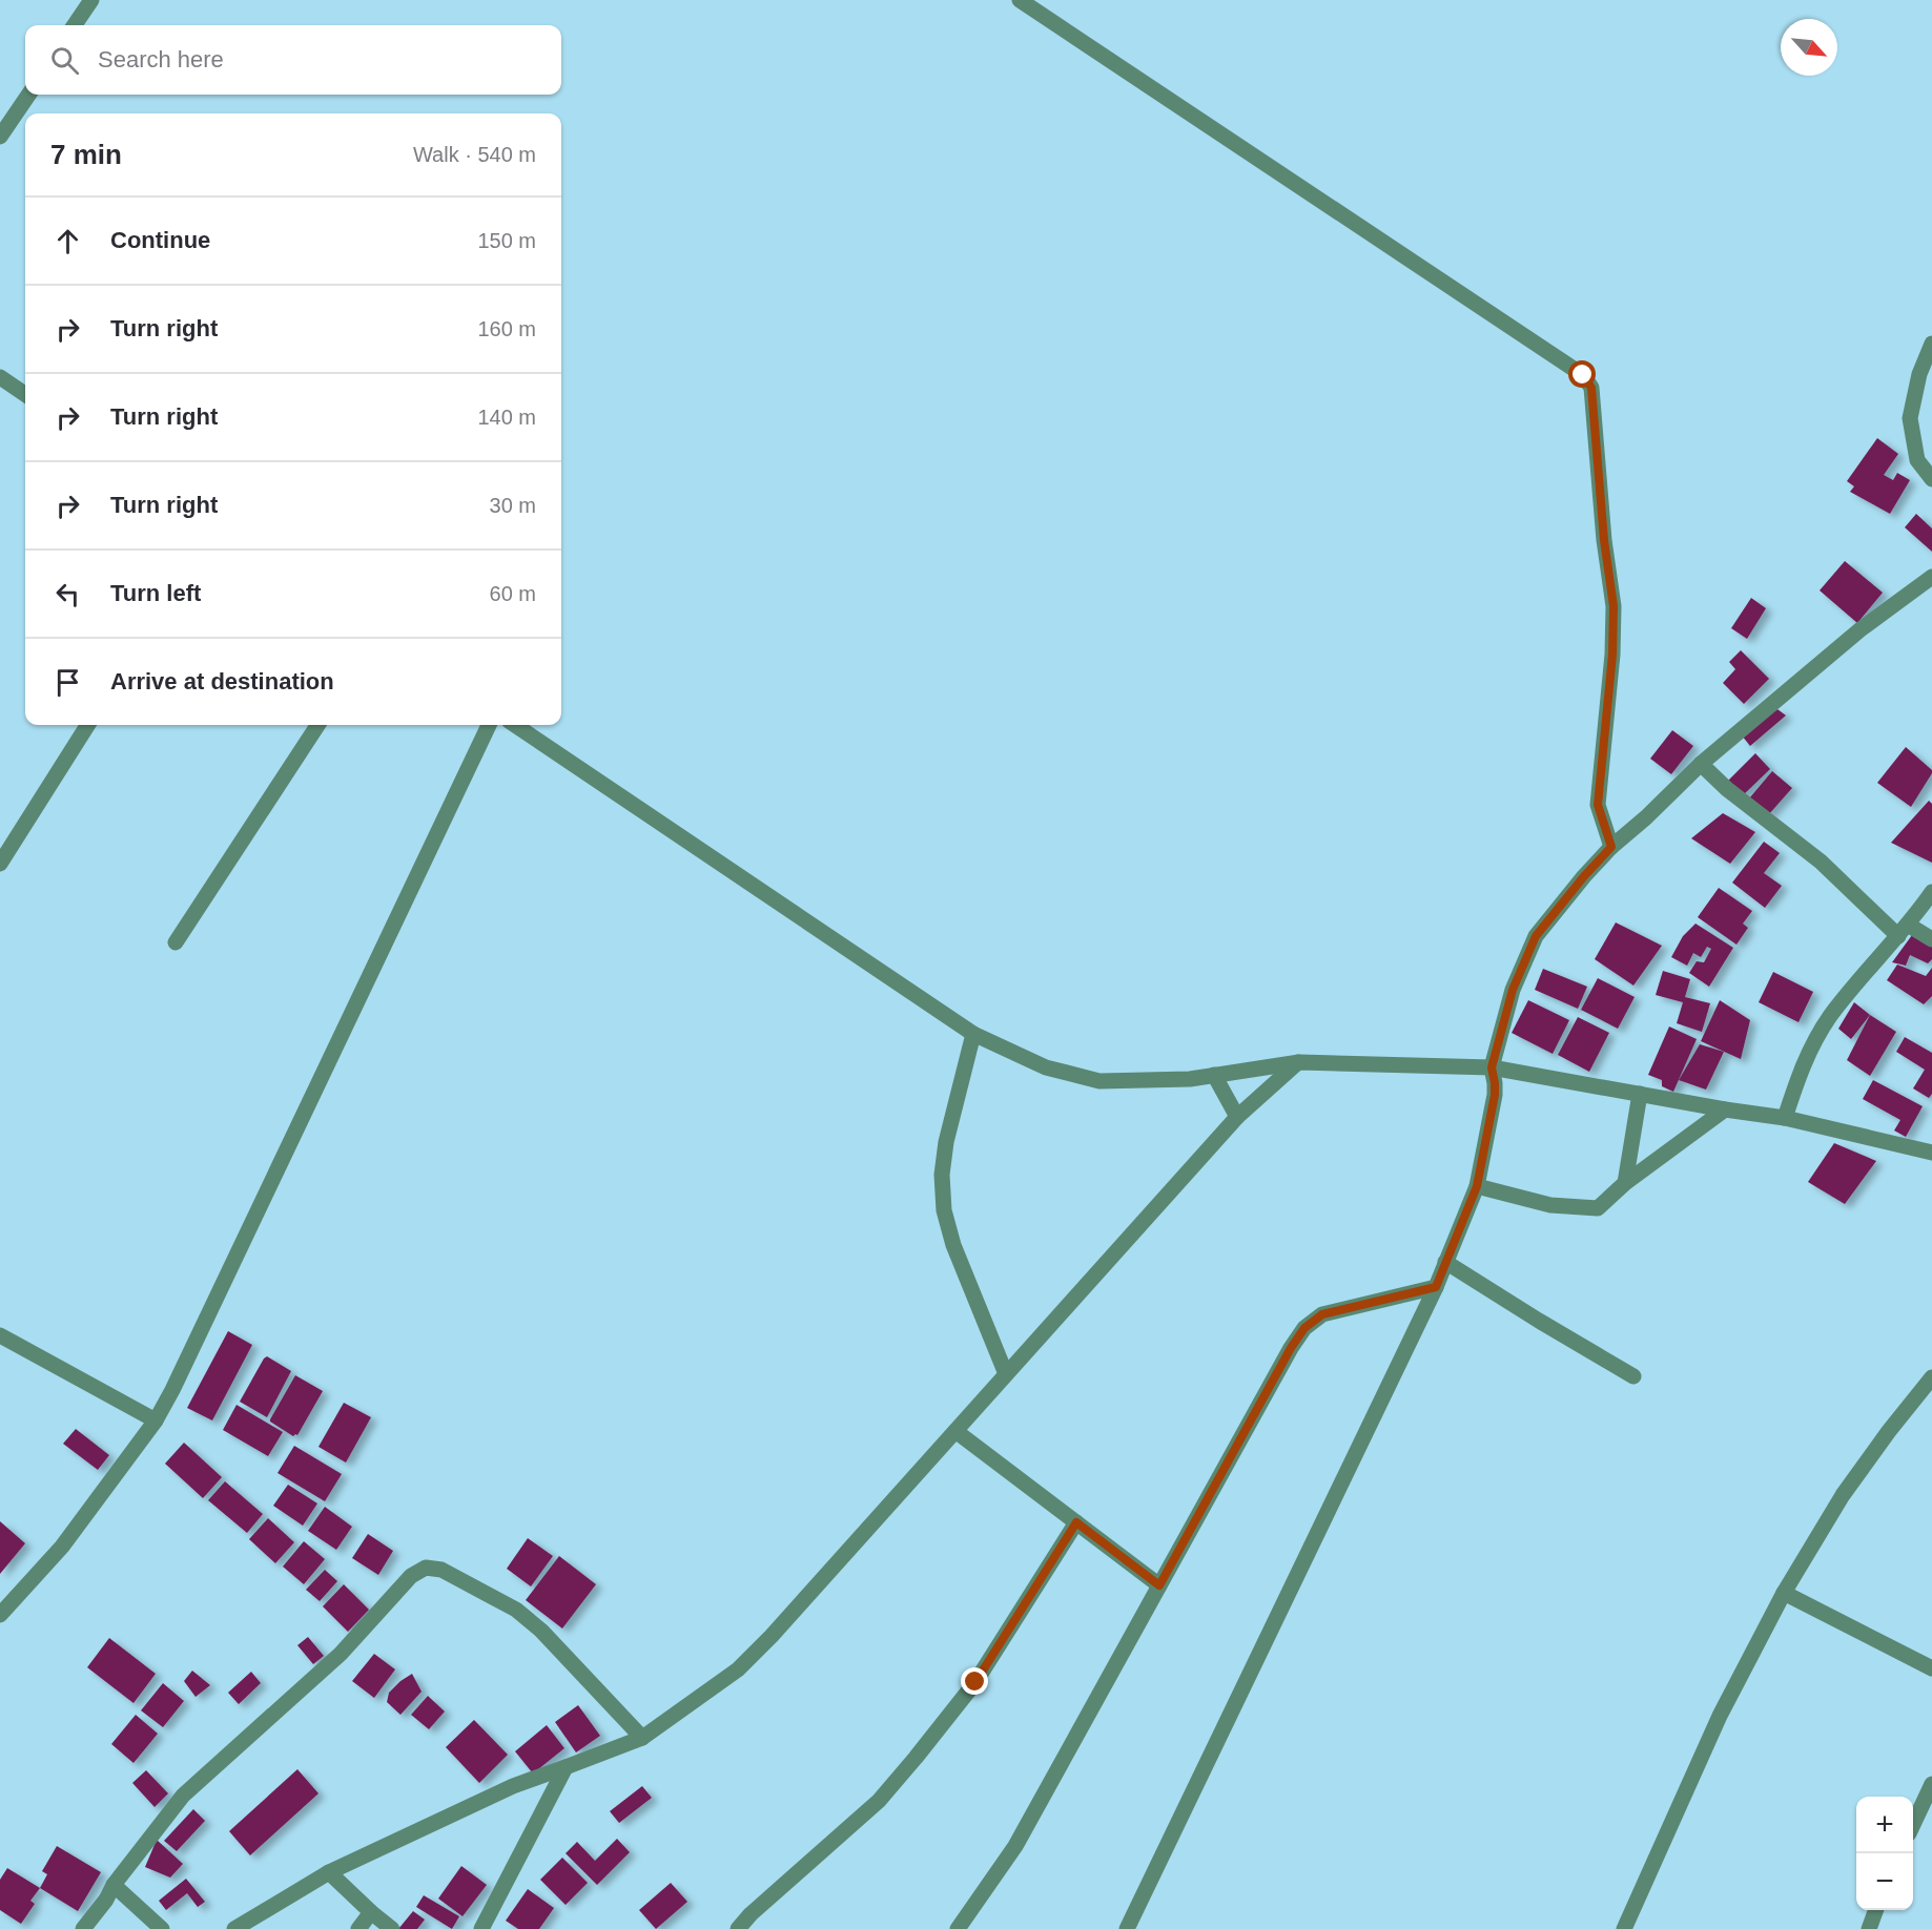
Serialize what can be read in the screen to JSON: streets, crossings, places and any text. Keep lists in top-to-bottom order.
{
  "north": "bottom right",
  "page": {
    "search": "Search here",
    "heading": ["7 min", "Walk · 540 m"],
    "list": [
      ["Continue", "150 m"],
      ["Turn right", "160 m"],
      ["Turn right", "140 m"],
      ["Turn right", "30 m"],
      ["Turn left", "60 m"],
      "Arrive at destination"
    ],
    "map_buttons": ["+", "−"]
  }
}
